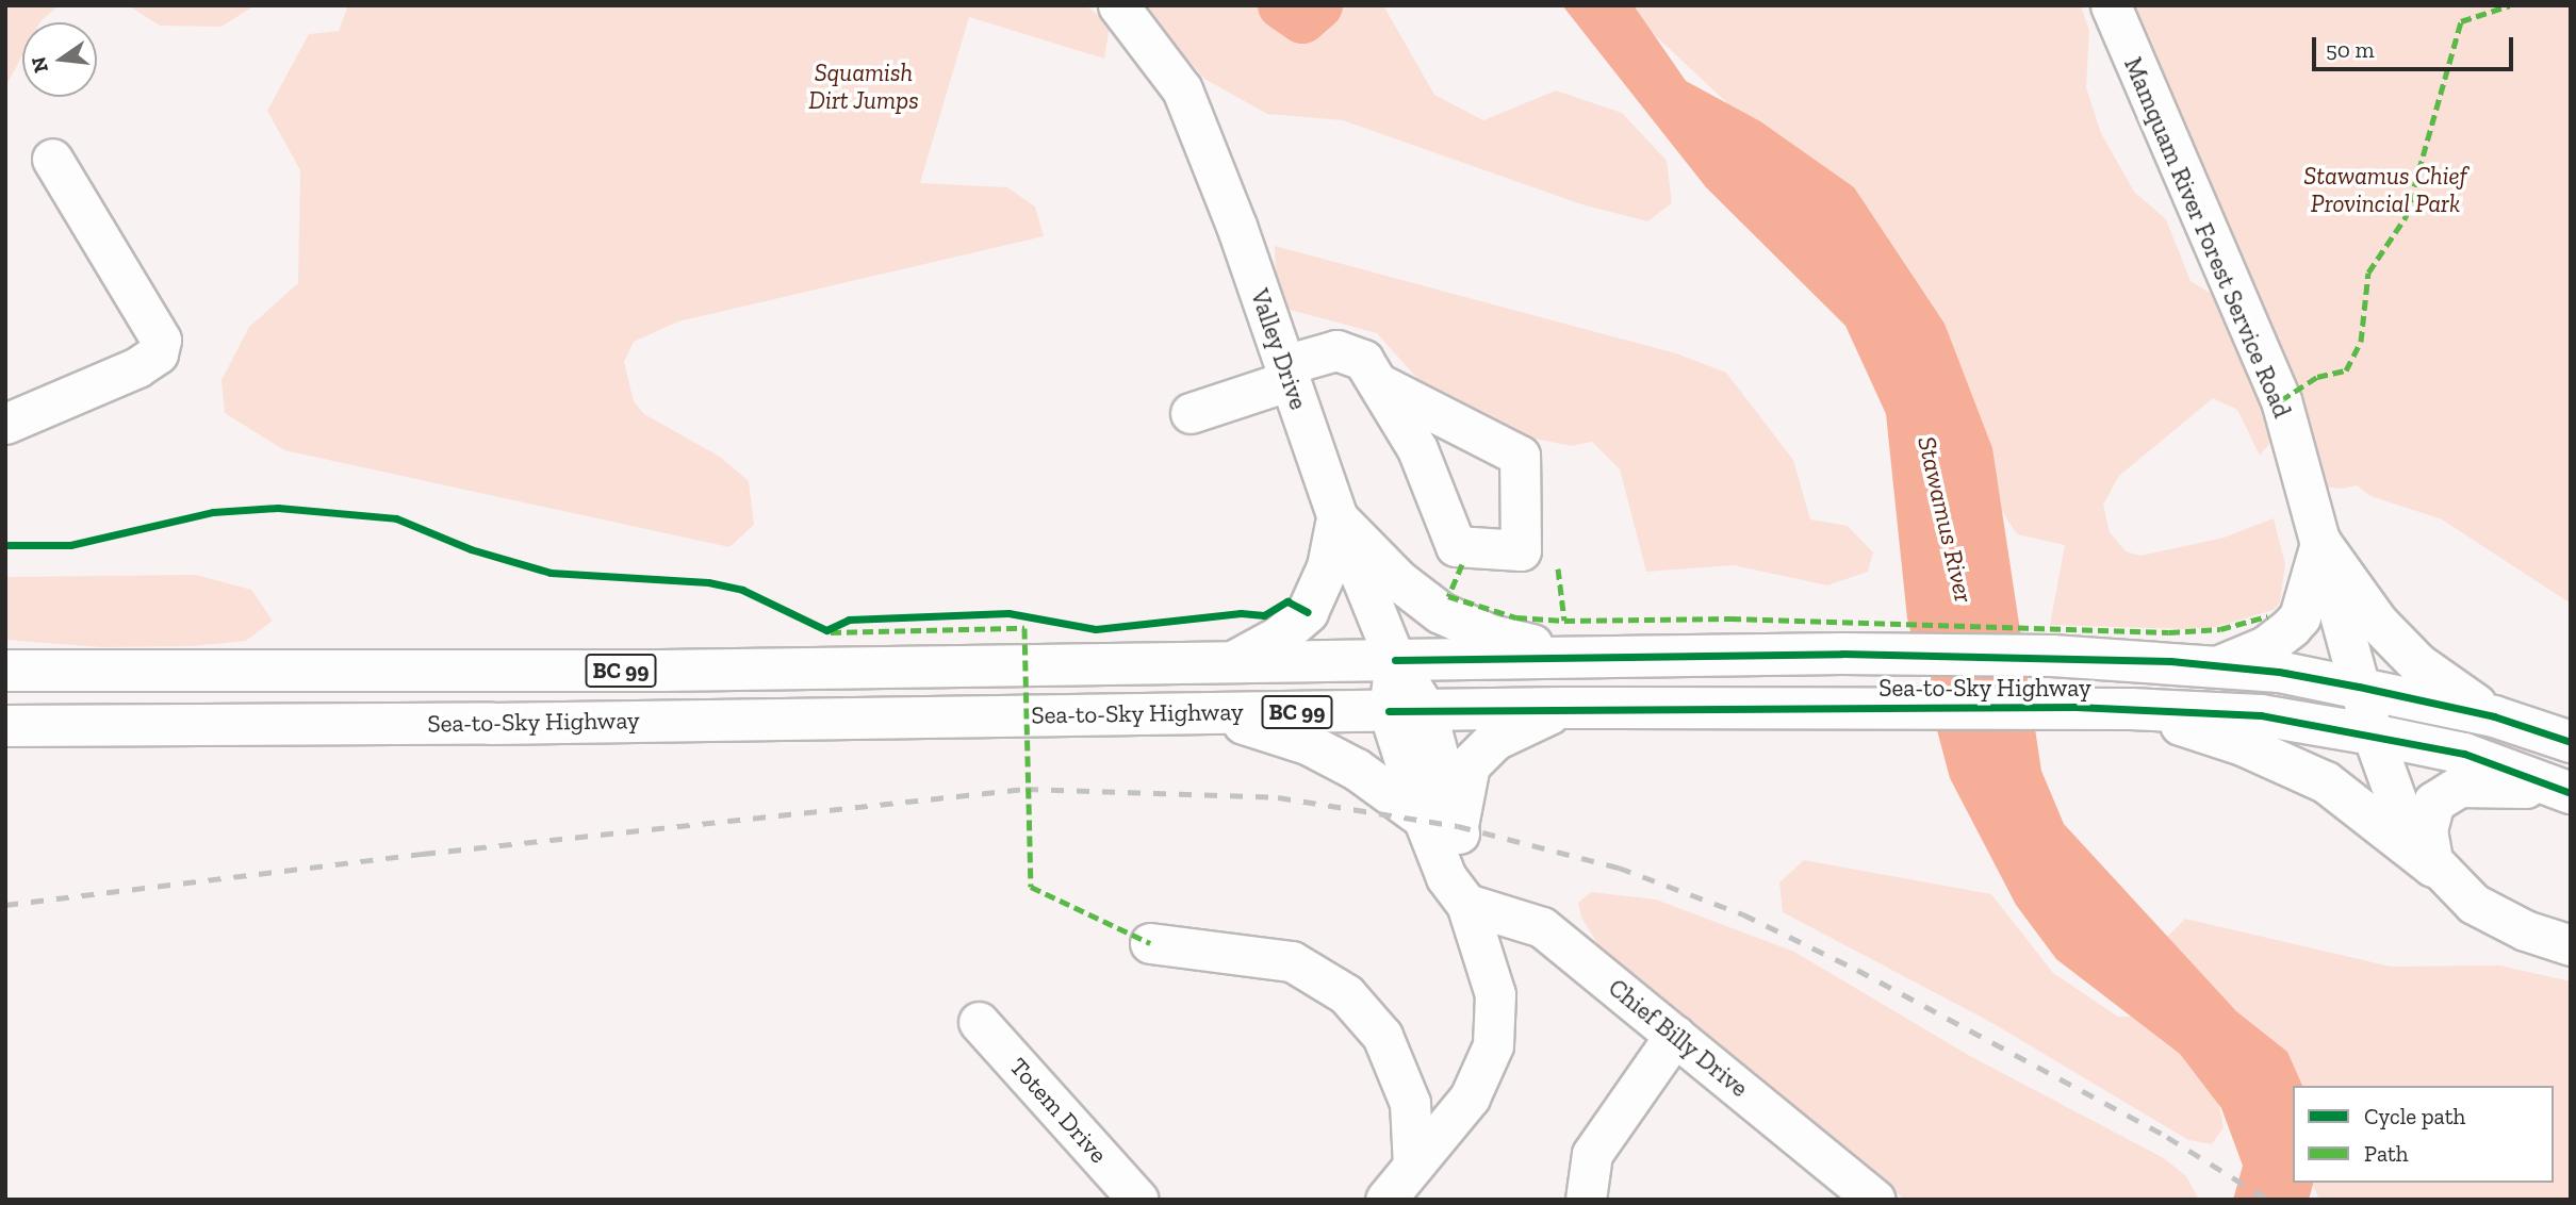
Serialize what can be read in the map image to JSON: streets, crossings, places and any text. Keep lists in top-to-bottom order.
{
  "streets": {
    "highway": ["BC 99", "Sea-to-Sky Highway"],
    "street": [
      "Mamquam River Forest Service Road",
      "Valley Drive",
      "Chief Billy Drive",
      "Totem Drive"
    ]
  },
  "crossings": [
    ["Mamquam River Forest Service Road", "Sea-to-Sky Highway"],
    ["Valley Drive", "Sea-to-Sky Highway"]
  ],
  "water": ["Stawamus River"],
  "parks": ["Squamish Dirt Jumps", "Stawamus Chief Provincial Park"],
  "legend": ["Cycle path", "Path"],
  "scale_bar": "50 m",
  "north": "left"
}
